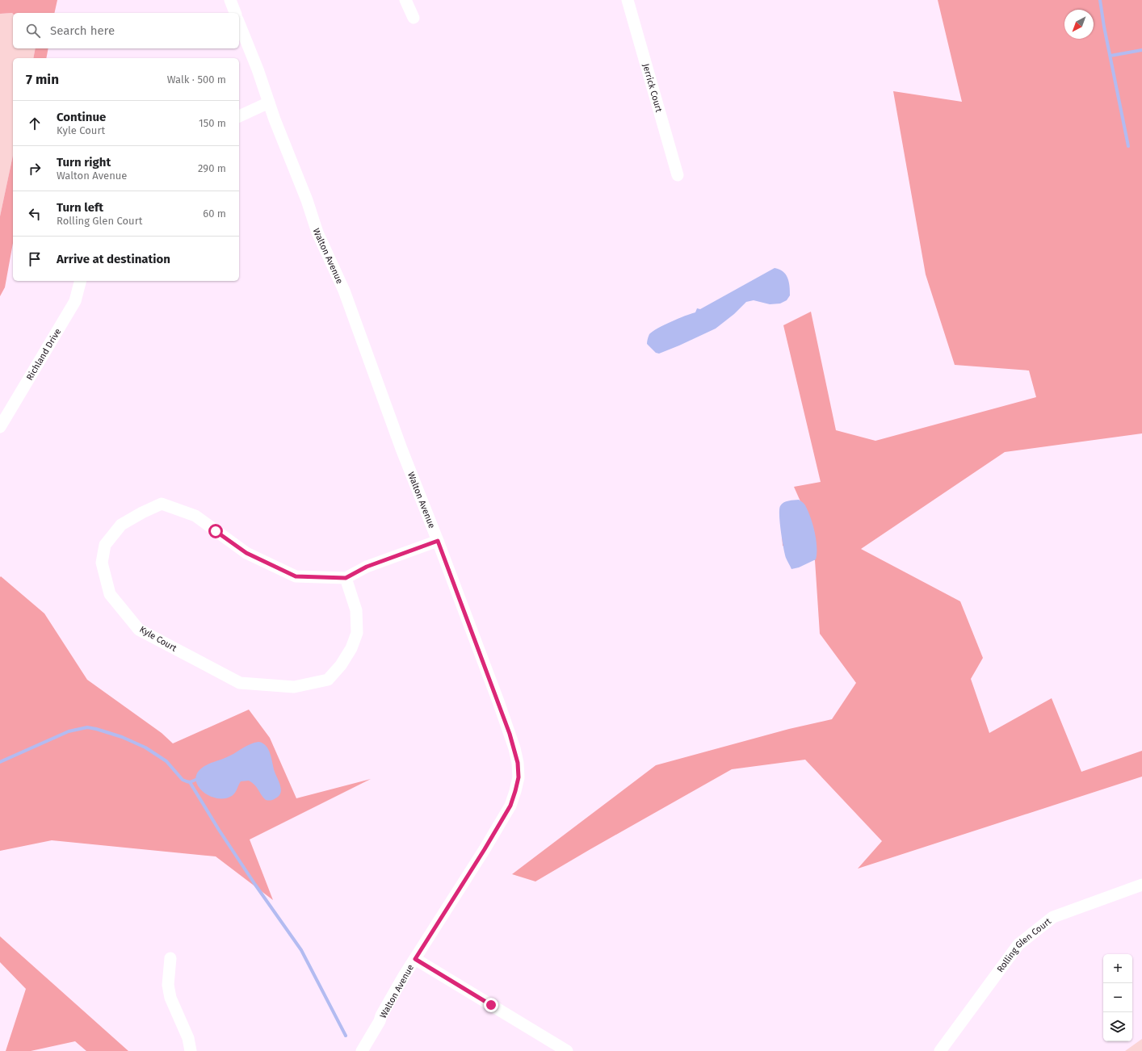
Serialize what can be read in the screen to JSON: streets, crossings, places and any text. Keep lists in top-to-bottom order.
{
  "streets": {
    "street": [
      "Jerrick Court",
      "Walton Avenue",
      "Richland Drive",
      "Kyle Court",
      "Rolling Glen Court"
    ]
  },
  "north": "bottom left",
  "page": {
    "search": "Search here",
    "heading": ["7 min", "Walk · 500 m"],
    "list": [
      ["Continue", "Kyle Court", "150 m"],
      ["Turn right", "Walton Avenue", "290 m"],
      ["Turn left", "Rolling Glen Court", "60 m"],
      "Arrive at destination"
    ],
    "map_buttons": ["+", "−"]
  }
}
